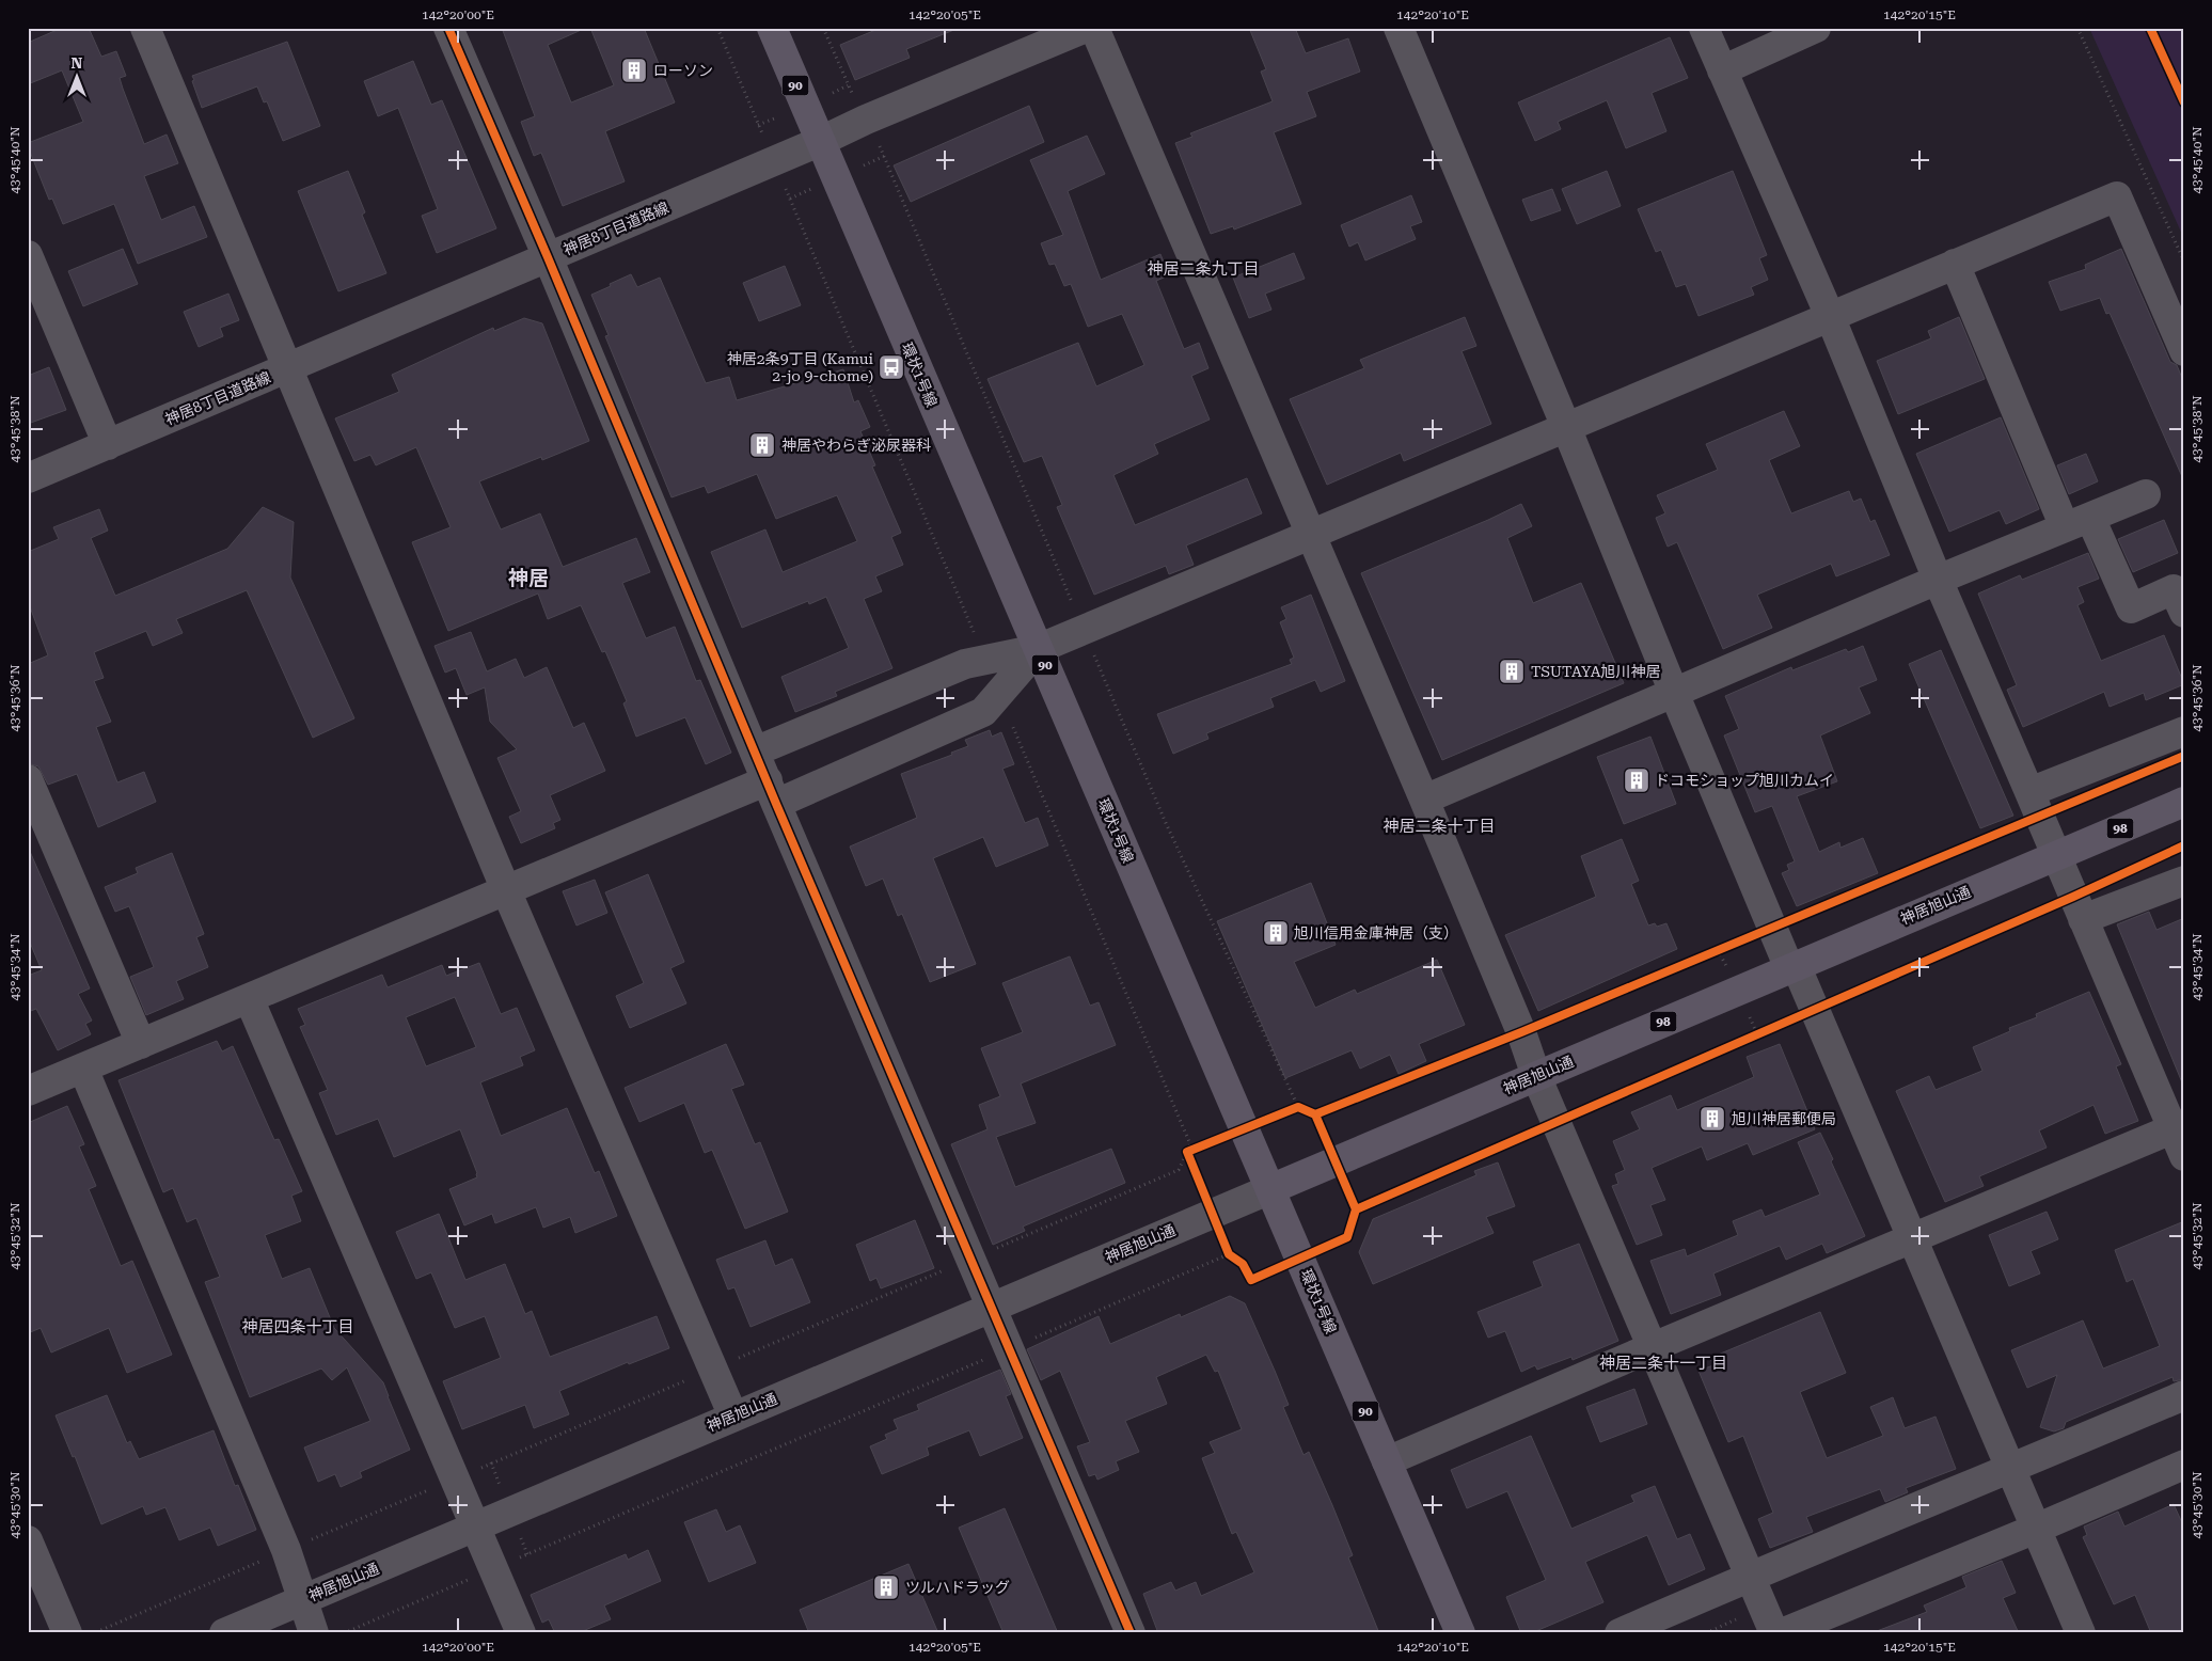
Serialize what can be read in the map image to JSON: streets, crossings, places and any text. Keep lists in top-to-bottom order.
{
  "streets": {
    "main road": [
      "90",
      "環状1号線",
      "98",
      "神居旭山通"
    ],
    "street": ["神居8丁目道路線"]
  },
  "crossings": [
    ["神居8丁目道路線", "環状1号線"],
    ["環状1号線", "神居旭山通"]
  ],
  "districts": [
    "神居二条九丁目",
    "神居",
    "神居二条十丁目",
    "神居四条十丁目",
    "神居二条十一丁目"
  ],
  "places": {
    "building": [
      "ローソン",
      "神居やわらぎ泌尿器科",
      "TSUTAYA旭川神居",
      "ドコモショップ旭川カムイ",
      "旭川信用金庫神居（支）",
      "旭川神居郵便局",
      "ツルハドラッグ"
    ],
    "bus stop": ["神居2条9丁目 (Kamui 2-jo 9-chome)"]
  },
  "north": "top",
  "coordinates": [
    "142°20'00\"E",
    "142°20'05\"E",
    "142°20'10\"E",
    "142°20'15\"E",
    "43°45'40\"N",
    "43°45'38\"N",
    "43°45'36\"N",
    "43°45'34\"N",
    "43°45'32\"N",
    "43°45'30\"N"
  ]
}
